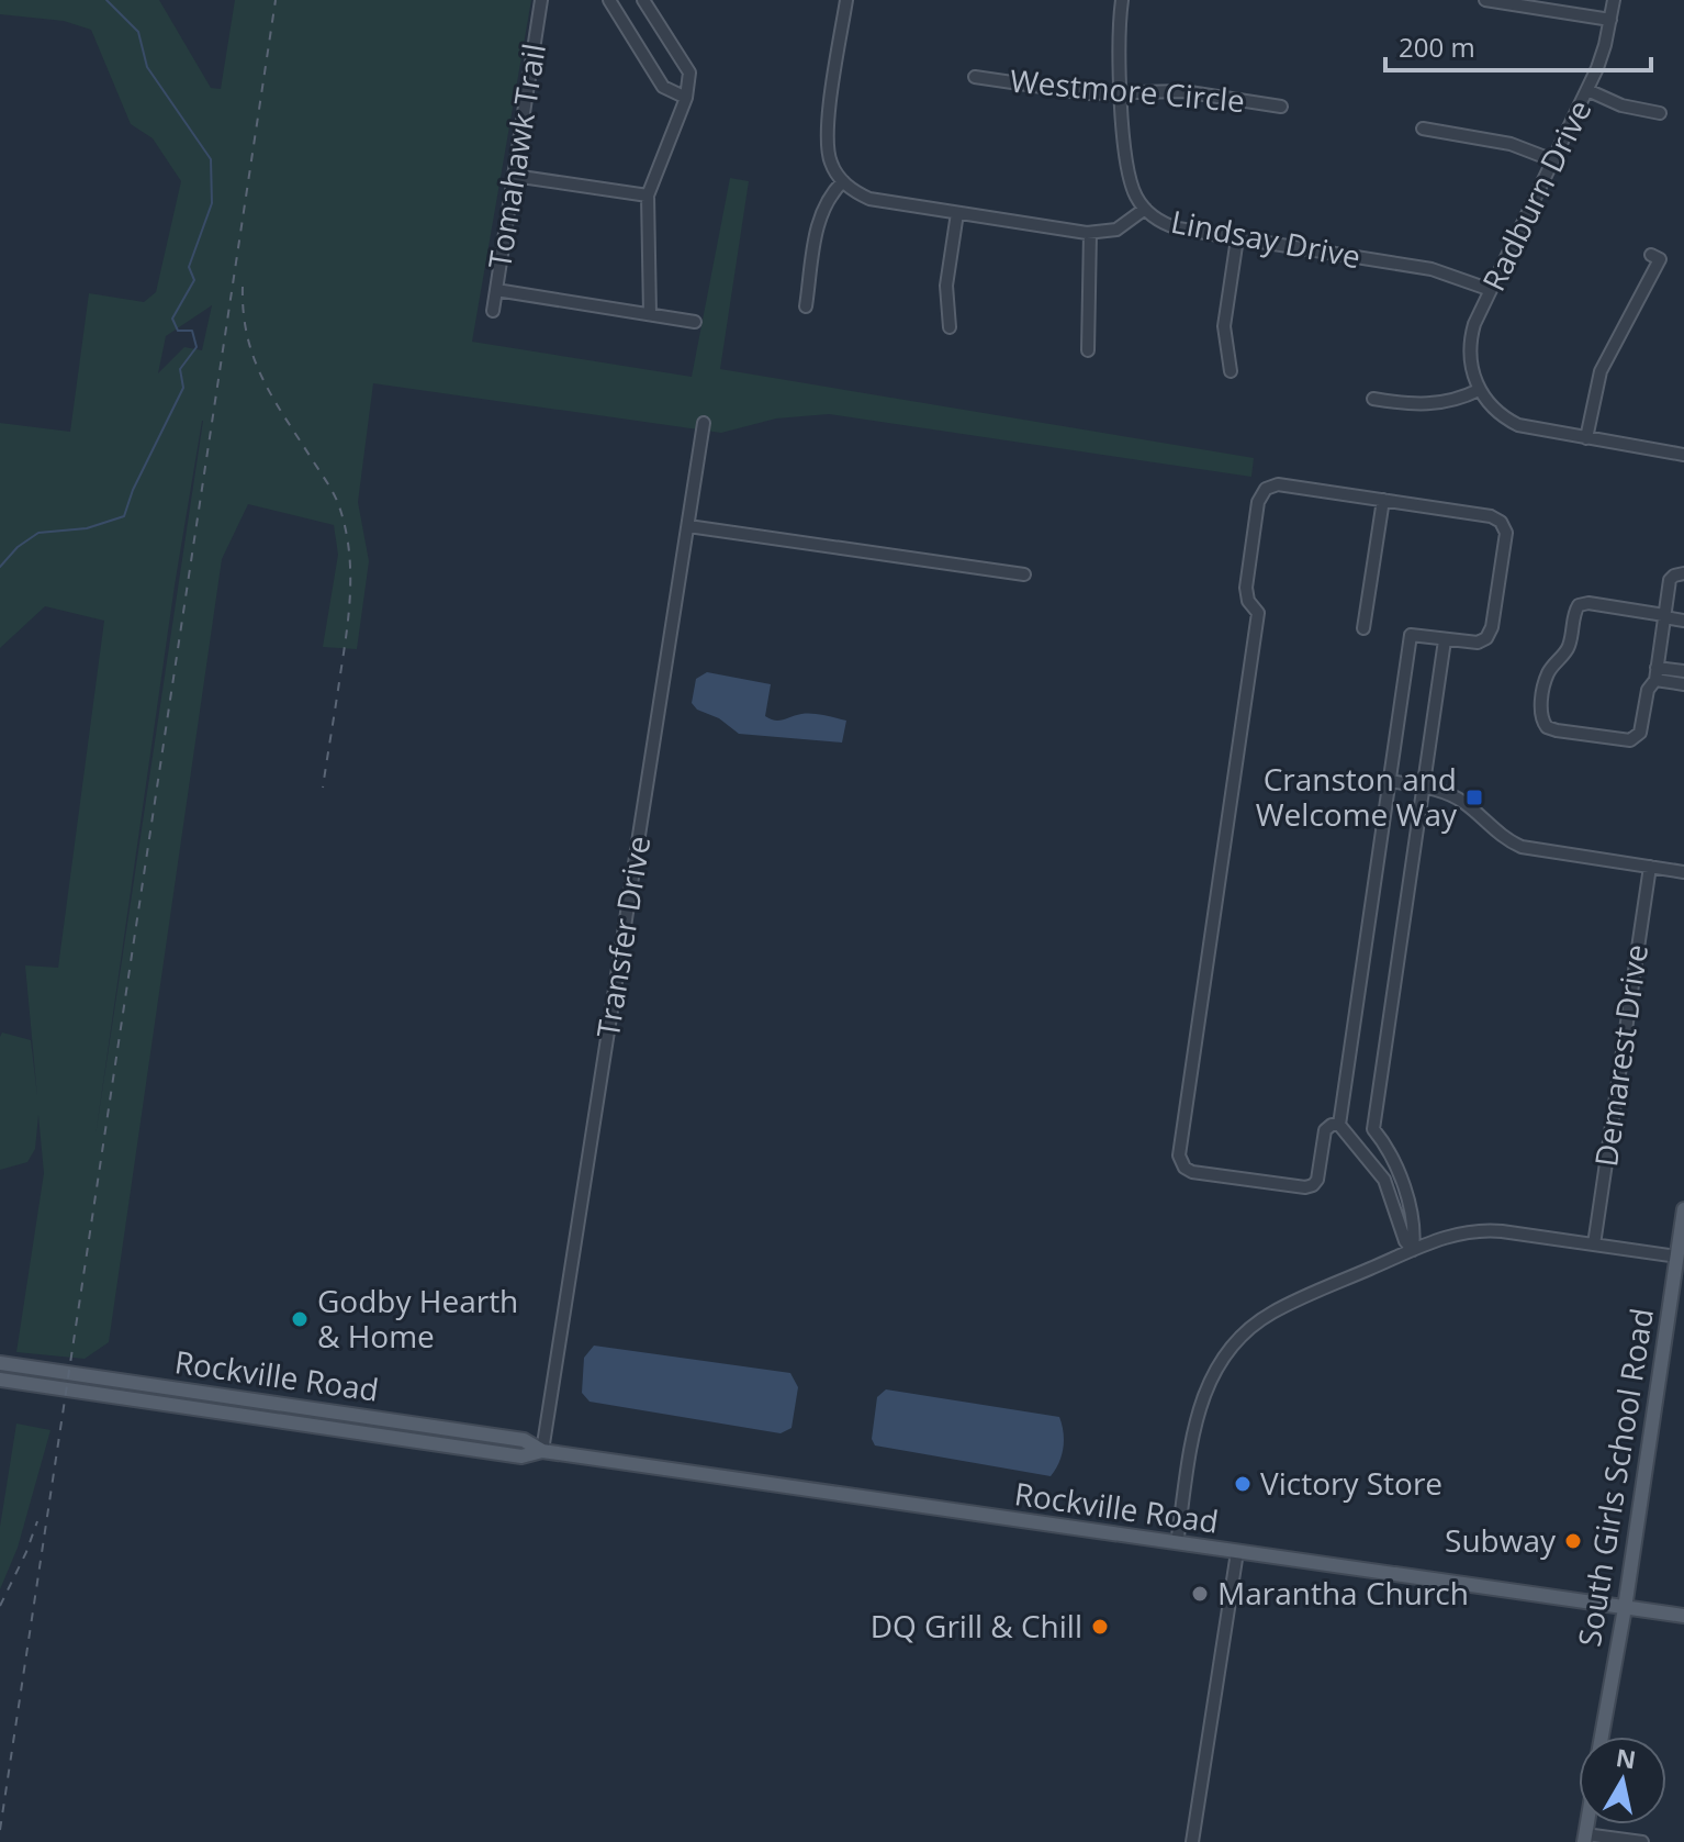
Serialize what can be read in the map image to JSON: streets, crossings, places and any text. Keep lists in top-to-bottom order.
{
  "streets": {
    "main road": ["Rockville Road", "South Girls School Road"],
    "street": [
      "Westmore Circle",
      "Tomahawk Trail",
      "Radburn Drive",
      "Lindsay Drive",
      "Transfer Drive",
      "Demarest Drive"
    ]
  },
  "crossings": [
    ["Radburn Drive", "Lindsay Drive"],
    ["Transfer Drive", "Rockville Road"],
    ["Rockville Road", "South Girls School Road"]
  ],
  "places": {
    "transit": ["Cranston and Welcome Way"],
    "other": [
      "Godby Hearth & Home",
      "Victory Store",
      "Subway",
      "Marantha Church",
      "DQ Grill & Chill"
    ]
  },
  "scale_bar": "200 m",
  "north": "top"
}
